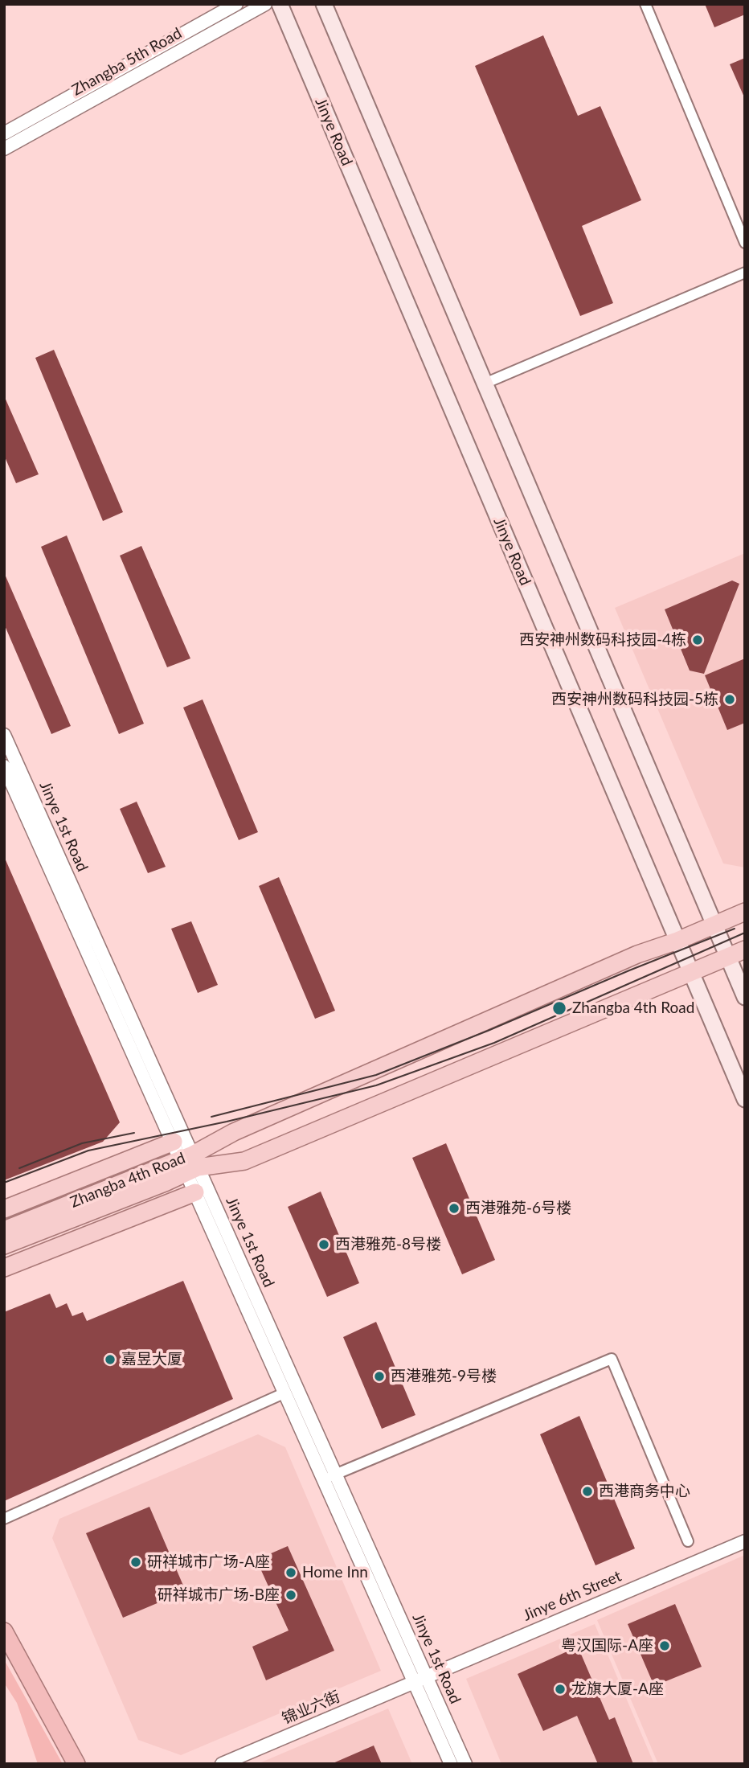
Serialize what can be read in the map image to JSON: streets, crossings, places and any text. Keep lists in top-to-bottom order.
{
  "streets": {
    "main road": ["Jinye Road", "Zhangba 4th Road"],
    "street": [
      "Zhangba 5th Road",
      "Jinye 1st Road",
      "Jinye 6th Street",
      "锦业六街"
    ]
  },
  "crossings": [
    ["Jinye Road", "Zhangba 4th Road"],
    ["Jinye 1st Road", "Zhangba 4th Road"],
    ["Jinye 1st Road", "Jinye 6th Street"],
    ["Jinye 1st Road", "锦业六街"],
    ["Jinye 6th Street", "锦业六街"]
  ],
  "places": [
    "西安神州数码科技园-4栋",
    "西安神州数码科技园-5栋",
    "Zhangba 4th Road",
    "西港雅苑-6号楼",
    "西港雅苑-8号楼",
    "嘉昱大厦",
    "西港雅苑-9号楼",
    "西港商务中心",
    "研祥城市广场-A座",
    "Home Inn",
    "研祥城市广场-B座",
    "粤汉国际-A座",
    "龙旗大厦-A座"
  ]
}
